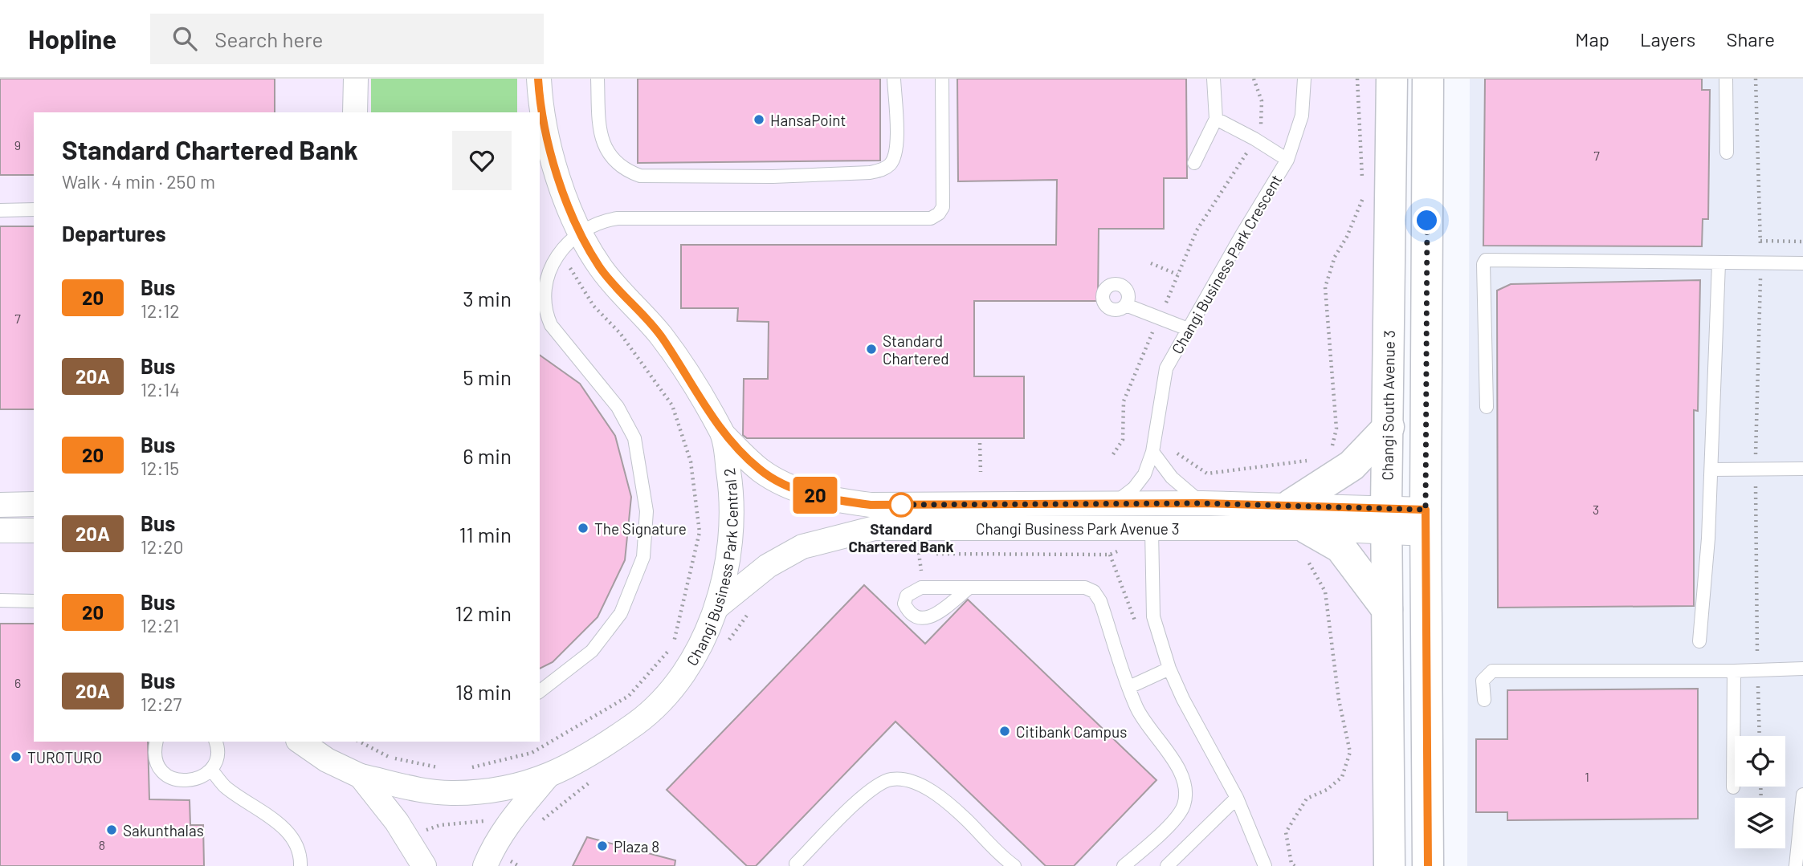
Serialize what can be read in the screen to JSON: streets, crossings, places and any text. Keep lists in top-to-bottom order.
{
  "streets": {
    "street": ["Changi South Avenue 3", "Changi Business Park Avenue 3", "Changi Business Park Central 2"],
    "lane": ["Changi Business Park Crescent"]
  },
  "crossings": [
    ["Changi Business Park Crescent", "Changi Business Park Avenue 3"],
    ["Changi South Avenue 3", "Changi Business Park Avenue 3"],
    ["Changi Business Park Avenue 3", "Changi Business Park Central 2"]
  ],
  "places": [
    "HansaPoint",
    "Standard Chartered",
    "Standard Chartered Bank",
    "The Signature",
    "Citibank Campus",
    "TUROTURO",
    "Sakunthalas",
    "Plaza 8"
  ],
  "lines": ["bus line 20"],
  "house_numbers": [
    "9",
    "7",
    "7",
    "3",
    "6",
    "1",
    "8"
  ],
  "page": {
    "header": "Hopline",
    "search": "Search here",
    "nav": ["Map", "Layers", "Share"],
    "on_map": "20",
    "heading": [
      ["Standard Chartered Bank", "Walk · 4 min · 250 m"],
      "Departures"
    ],
    "list": [
      {
        "mark": "20",
        "name": "Bus",
        "note": "12:12",
        "value": "3 min"
      },
      {
        "mark": "20A",
        "name": "Bus",
        "note": "12:14",
        "value": "5 min"
      },
      {
        "mark": "20",
        "name": "Bus",
        "note": "12:15",
        "value": "6 min"
      },
      {
        "mark": "20A",
        "name": "Bus",
        "note": "12:20",
        "value": "11 min"
      },
      {
        "mark": "20",
        "name": "Bus",
        "note": "12:21",
        "value": "12 min"
      },
      {
        "mark": "20A",
        "name": "Bus",
        "note": "12:27",
        "value": "18 min"
      }
    ]
  }
}
